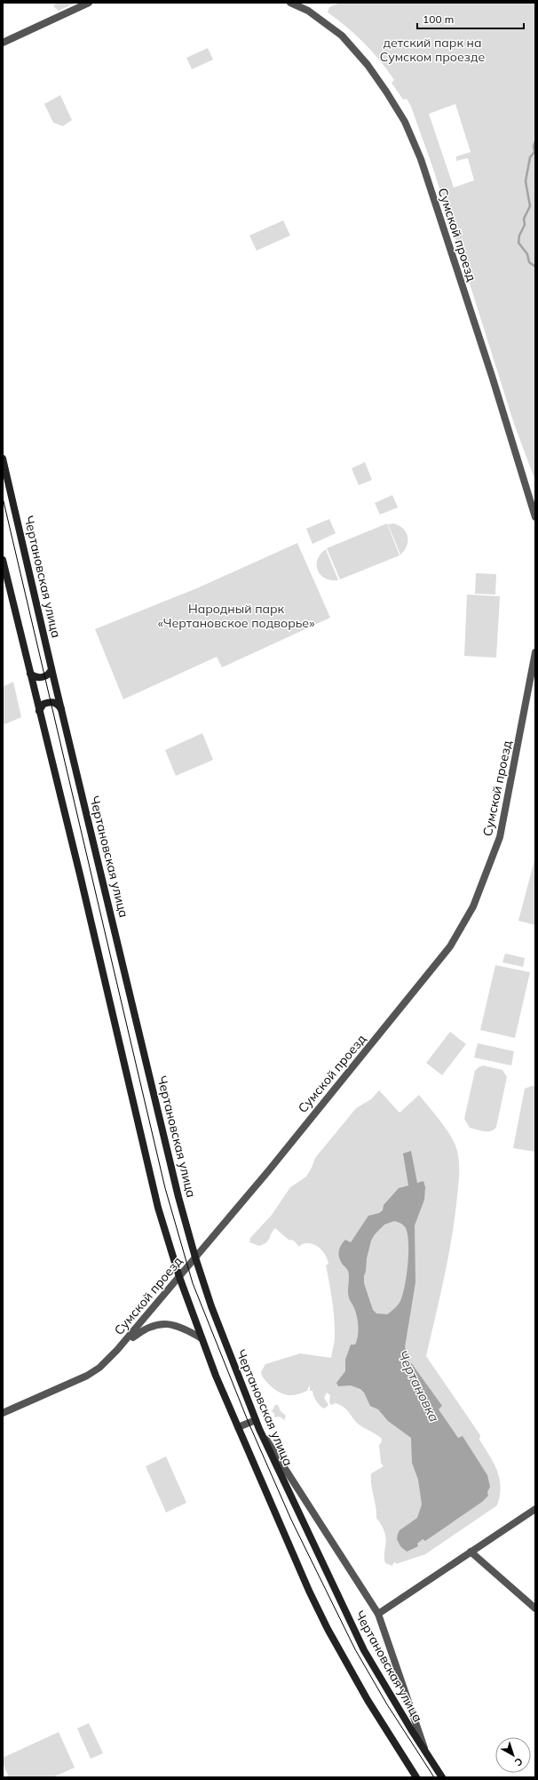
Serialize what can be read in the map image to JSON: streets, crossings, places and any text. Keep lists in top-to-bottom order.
{
  "streets": {
    "main road": ["Чертановская улица"],
    "street": ["Сумской проезд"]
  },
  "crossings": [
    ["Сумской проезд", "Чертановская улица"]
  ],
  "water": ["Чертановка"],
  "parks": ["детский парк на Сумском проезде", "Народный парк «Чертановское подворье»"],
  "scale_bar": "100 m",
  "north": "bottom right"
}
